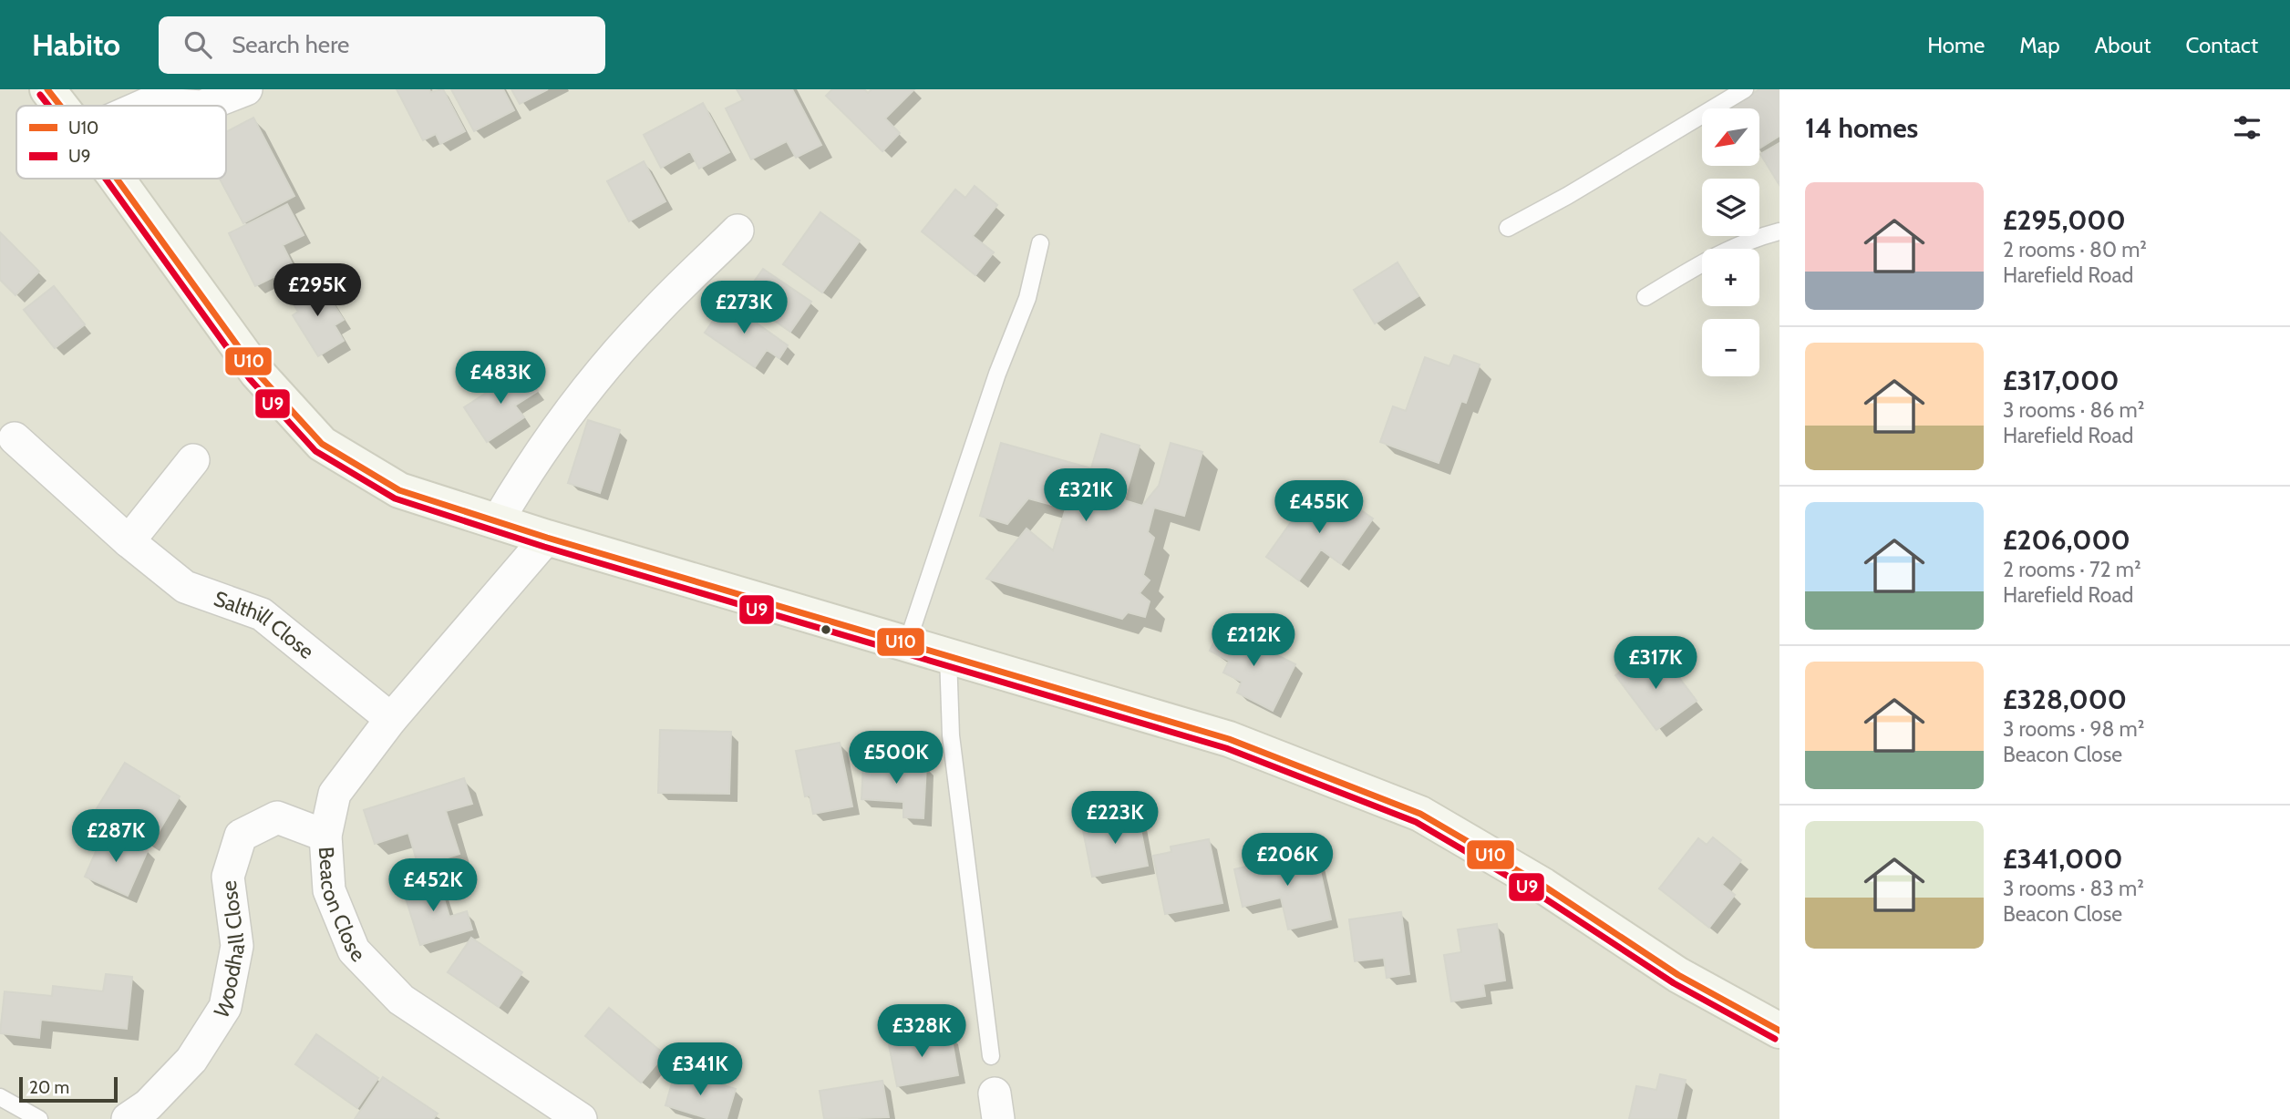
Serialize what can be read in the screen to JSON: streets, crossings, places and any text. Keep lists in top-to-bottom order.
{
  "streets": {
    "street": ["Salthill Close", "Beacon Close", "Woodhall Close"]
  },
  "crossings": [
    ["Salthill Close", "Beacon Close"],
    ["Beacon Close", "Woodhall Close"]
  ],
  "lines": ["transit line U10", "transit line U9"],
  "legend": ["U10", "U9"],
  "scale_bar": "20 m",
  "north": "bottom left",
  "page": {
    "header": "Habito",
    "search": "Search here",
    "nav": [
      "Home",
      "Map",
      "About",
      "Contact"
    ],
    "heading": "14 homes",
    "map_buttons": ["+", "−"],
    "list": [
      {
        "name": "£295,000",
        "note": "2 rooms · 80 m² · Harefield Road"
      },
      {
        "name": "£317,000",
        "note": "3 rooms · 86 m² · Harefield Road"
      },
      {
        "name": "£206,000",
        "note": "2 rooms · 72 m² · Harefield Road"
      },
      {
        "name": "£328,000",
        "note": "3 rooms · 98 m² · Beacon Close"
      },
      {
        "name": "£341,000",
        "note": "3 rooms · 83 m² · Beacon Close"
      }
    ],
    "price": [
      "£295K",
      "£273K",
      "£483K",
      "£321K",
      "£455K",
      "£212K",
      "£317K",
      "£500K",
      "£223K",
      "£287K",
      "£206K",
      "£452K",
      "£328K",
      "£341K"
    ],
    "scale": "20 m"
  }
}
